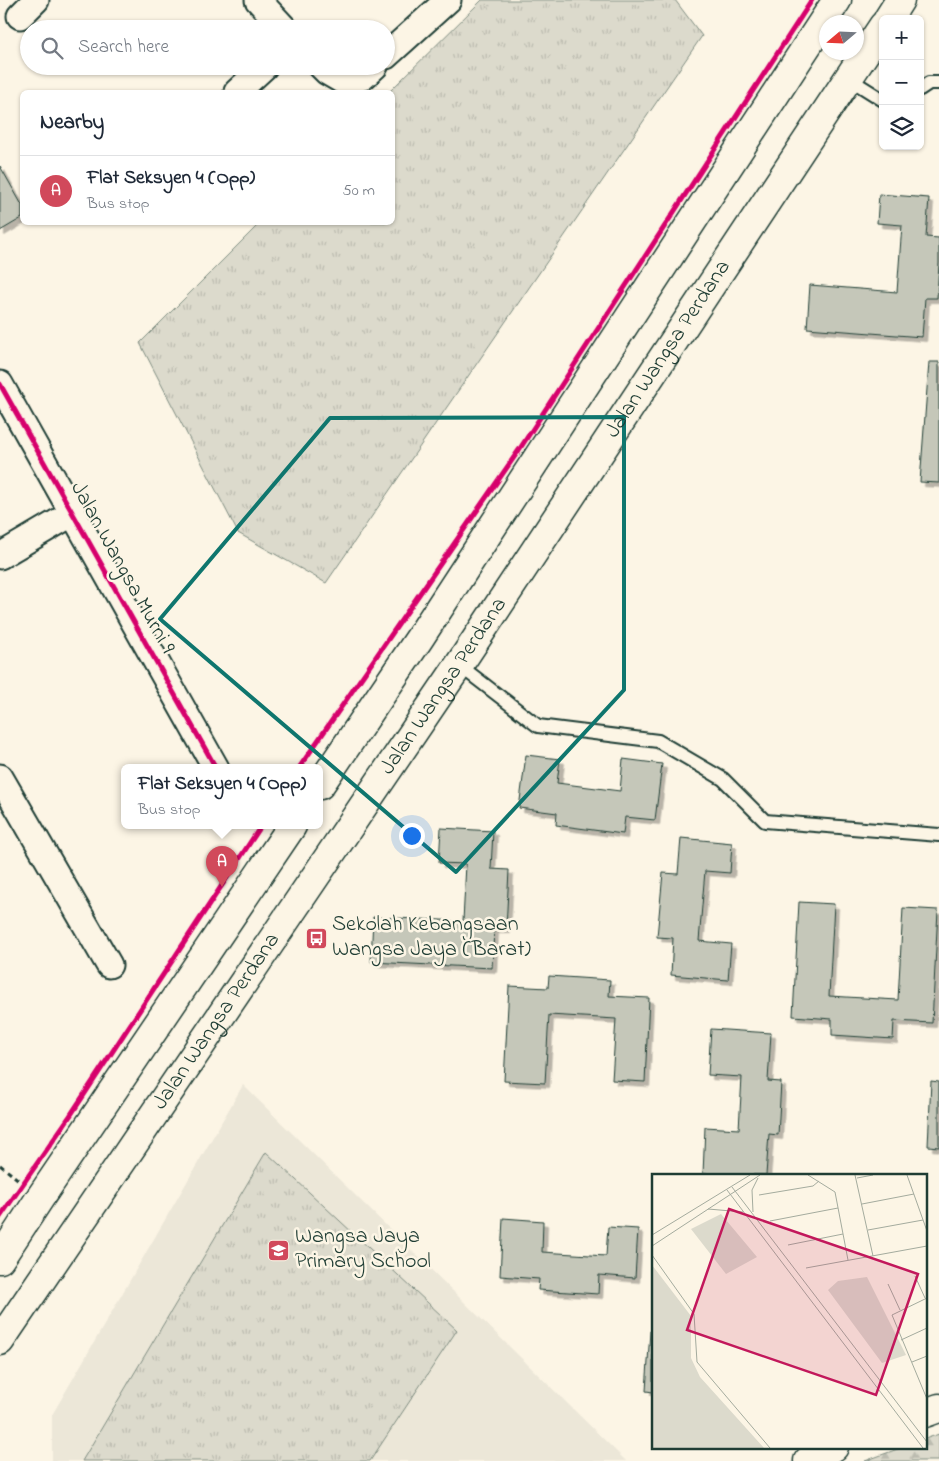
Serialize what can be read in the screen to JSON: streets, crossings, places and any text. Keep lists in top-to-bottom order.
{
  "streets": {
    "main road": ["Jalan Wangsa Perdana"],
    "street": ["Jalan Wangsa Murni 9"]
  },
  "places": {
    "bus stop": ["Sekolah Kebangsaan Wangsa Jaya (Barat)"],
    "school or university": ["Wangsa Jaya Primary School"]
  },
  "north": "left",
  "page": {
    "map_buttons": ["+", "−"],
    "search": "Search here",
    "heading": "Nearby",
    "list": [
      {
        "mark": "A",
        "name": "Flat Seksyen 4 (Opp)",
        "note": "Bus stop",
        "value": "50 m"
      }
    ],
    "popup": ["Flat Seksyen 4 (Opp)", "Bus stop"],
    "pins": "A"
  }
}
